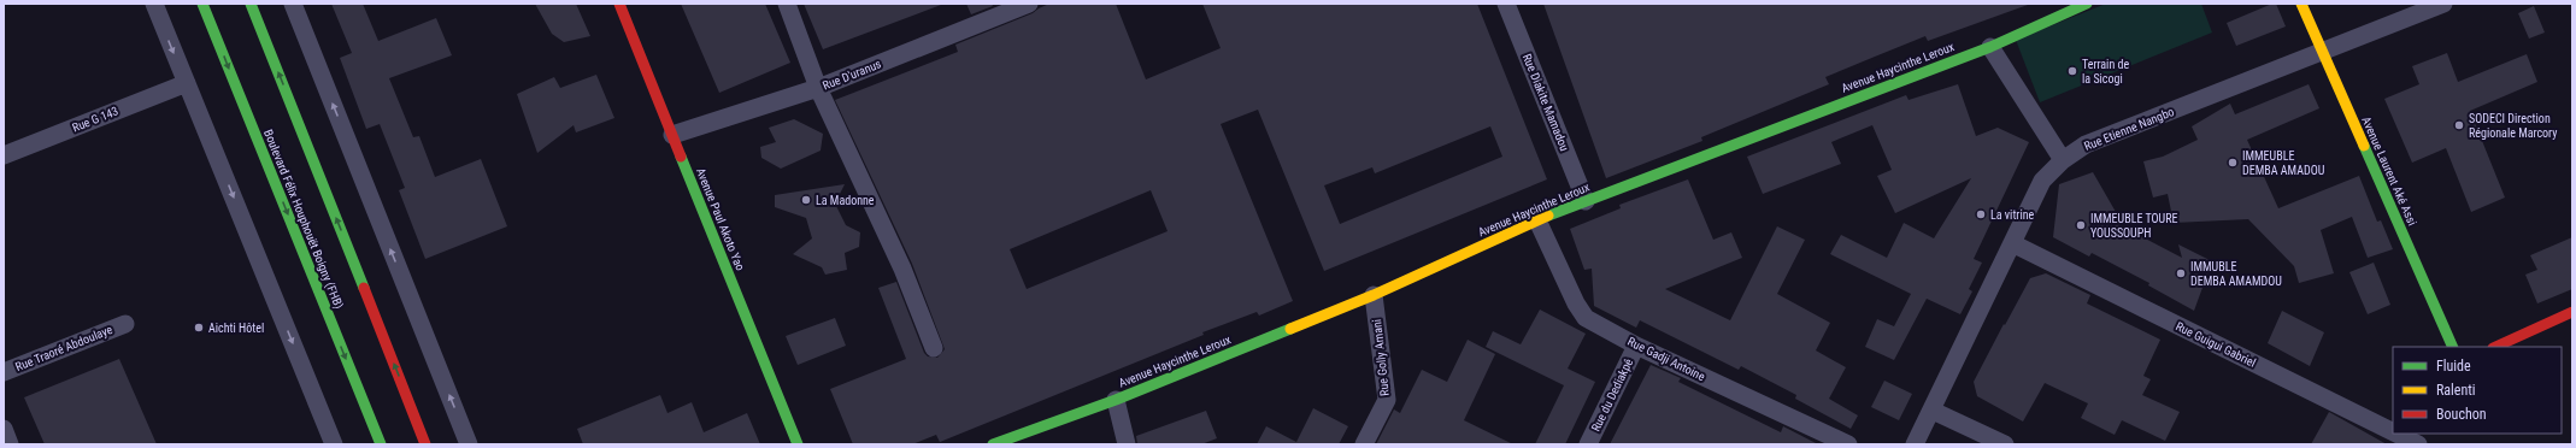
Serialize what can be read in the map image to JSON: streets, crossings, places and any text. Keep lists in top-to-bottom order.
{
  "streets": {
    "main road": [
      "Avenue Haycinthe Leroux",
      "Avenue Laurent Aké Assi",
      "Boulevard Félix Houphouët Boigny (FHB)",
      "Avenue Paul Akoto Yao"
    ],
    "street": [
      "Rue D'uranus",
      "Rue Diakite Mamadou",
      "Rue G 143",
      "Rue Etienne Nangbo",
      "Rue Guigui Gabriel",
      "Rue Traoré Abdoulaye",
      "Rue Golly Amani",
      "Rue Gadji Antoine",
      "Rue du Dediakpê"
    ]
  },
  "crossings": [
    ["Avenue Haycinthe Leroux", "Rue Diakite Mamadou"],
    ["Avenue Haycinthe Leroux", "Rue Golly Amani"],
    ["Avenue Haycinthe Leroux", "Rue Gadji Antoine"],
    ["Rue D'uranus", "Avenue Paul Akoto Yao"],
    ["Rue Etienne Nangbo", "Avenue Laurent Aké Assi"],
    ["Rue Etienne Nangbo", "Rue Guigui Gabriel"],
    ["Rue Gadji Antoine", "Rue du Dediakpê"]
  ],
  "places": [
    "Terrain de la Sicogi",
    "SODECI Direction Régionale Marcory",
    "IMMEUBLE DEMBA AMADOU",
    "La Madonne",
    "La vitrine",
    "IMMEUBLE TOURE YOUSSOUPH",
    "IMMUBLE DEMBA AMAMDOU",
    "Aichti Hôtel"
  ],
  "legend": ["Fluide", "Ralenti", "Bouchon"]
}
